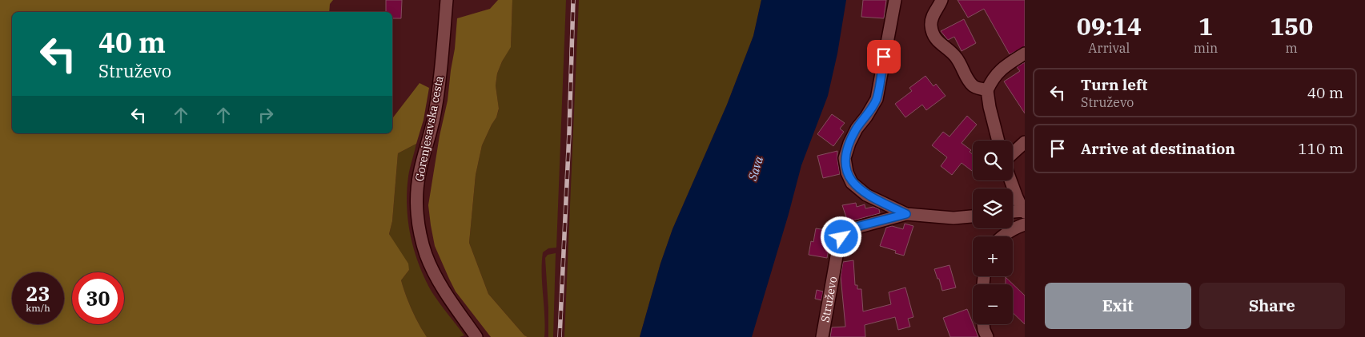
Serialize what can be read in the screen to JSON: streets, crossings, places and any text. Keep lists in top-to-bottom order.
{
  "streets": {
    "street": ["Gorenjesavska cesta", "Struževo"]
  },
  "water": ["Sava"],
  "page": {
    "eta": [
      "09:14",
      "Arrival",
      "1",
      "min",
      "150",
      "m"
    ],
    "turn": ["40 m", "Struževo"],
    "list": [
      {
        "name": "Turn left",
        "note": "Struževo",
        "value": "40 m"
      },
      {
        "name": "Arrive at destination",
        "value": "110 m"
      }
    ],
    "map_buttons": ["+", "−"],
    "speed": "23 km/h",
    "limit": "30",
    "buttons": ["Exit", "Share"]
  }
}
